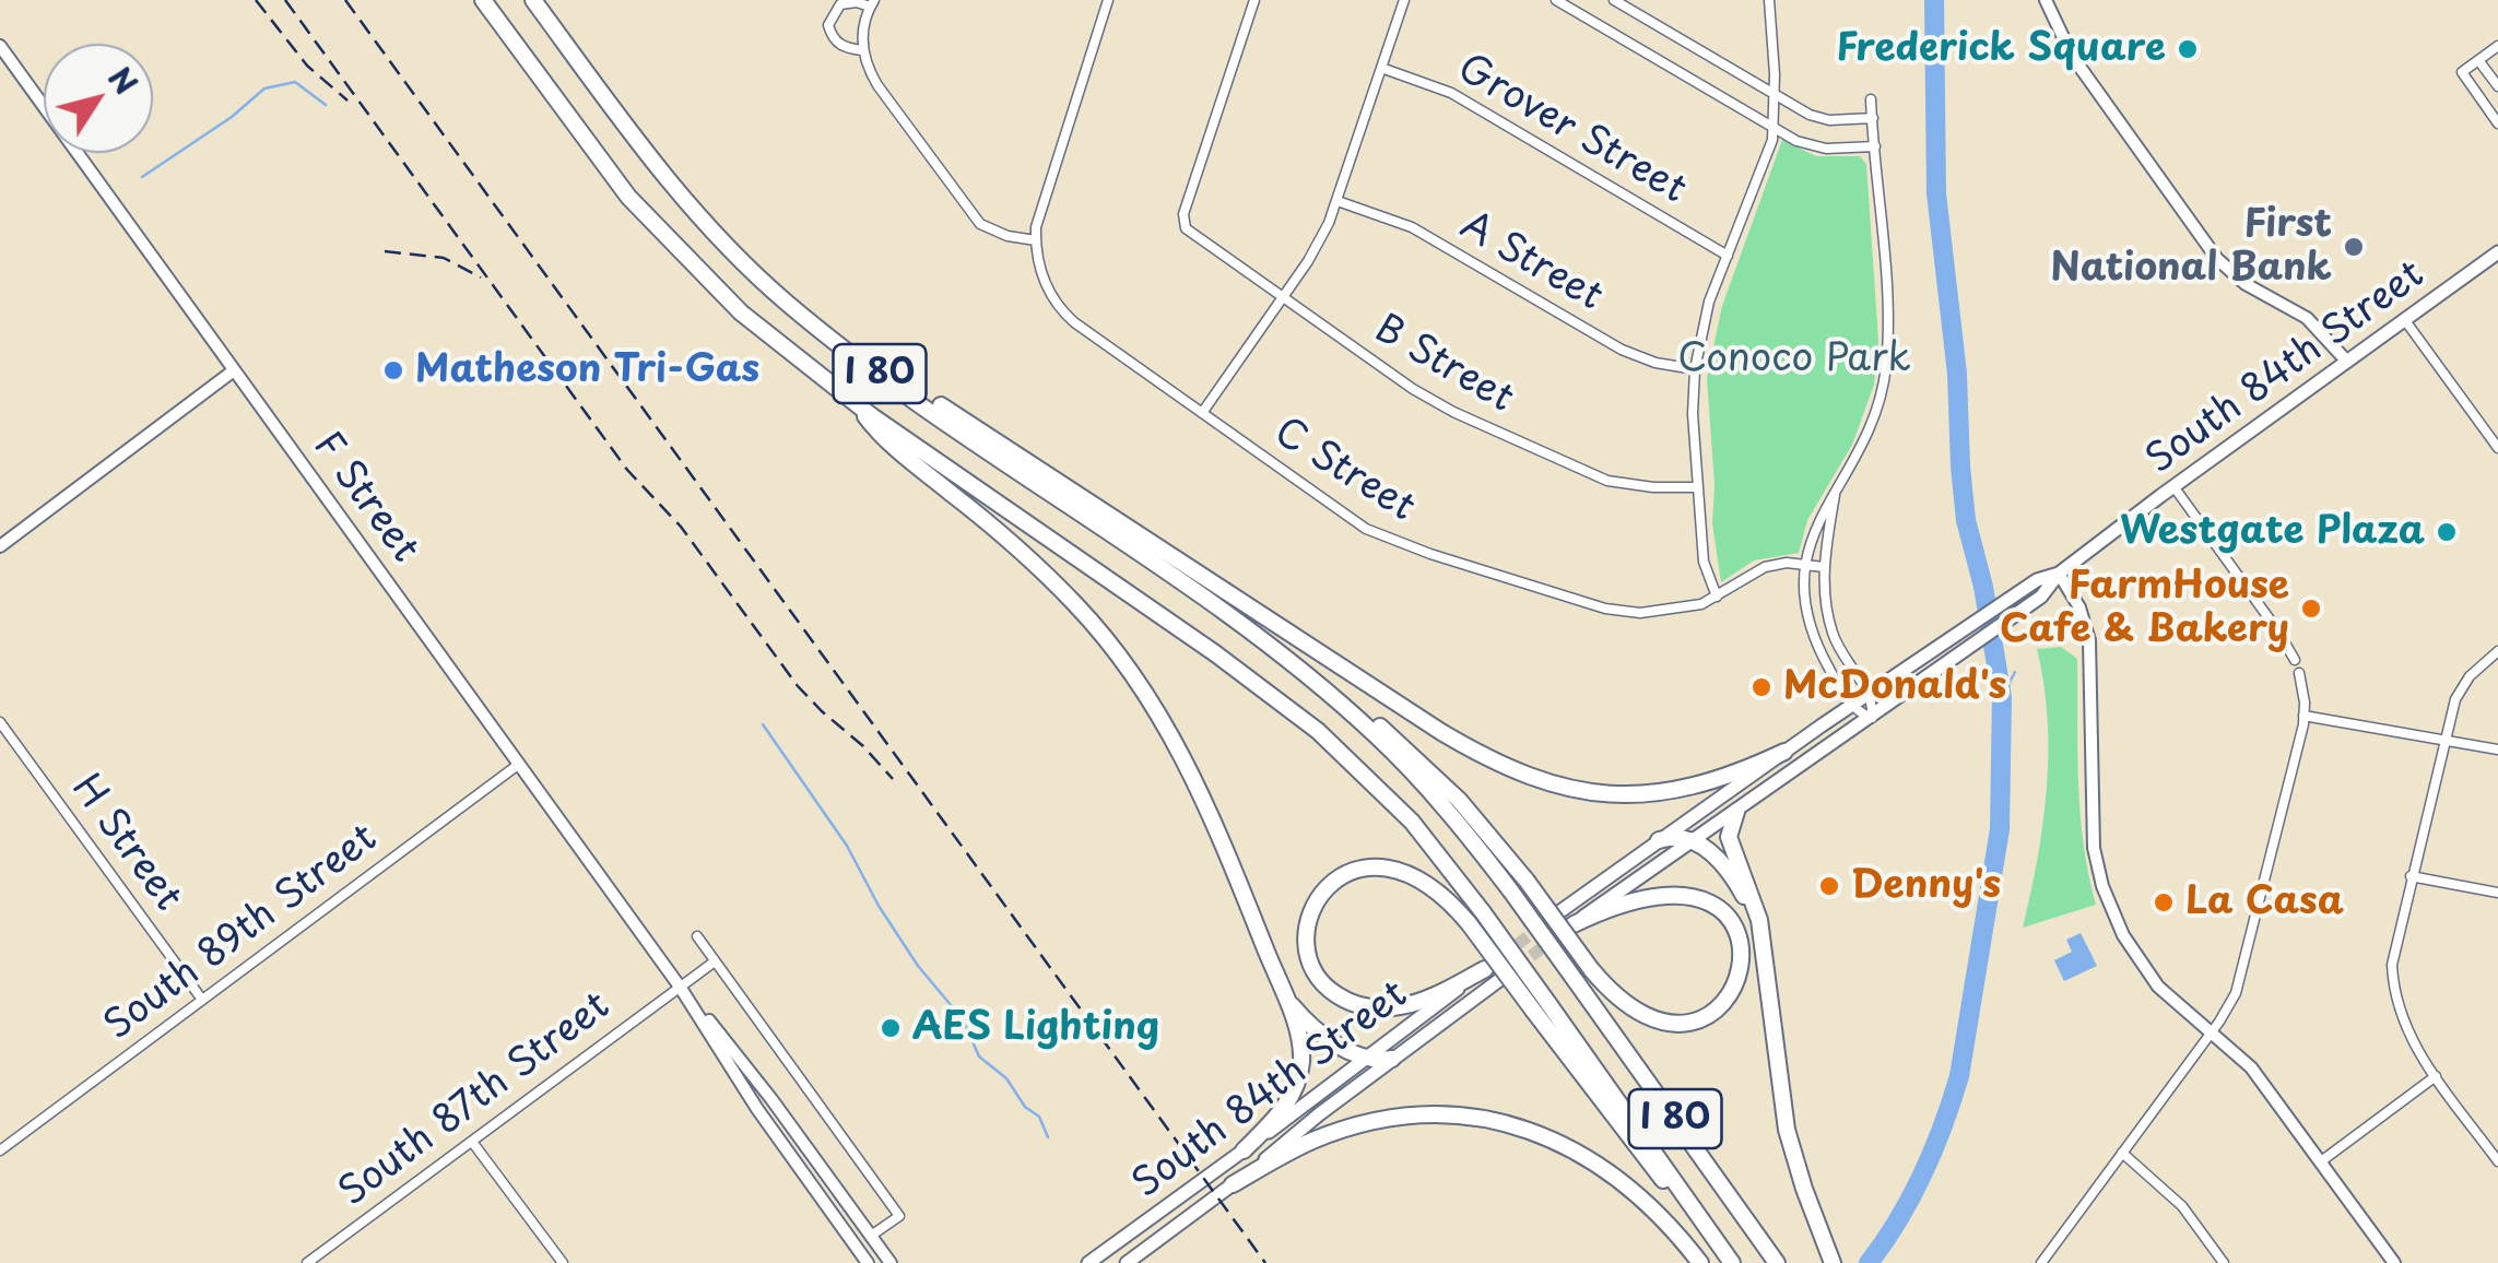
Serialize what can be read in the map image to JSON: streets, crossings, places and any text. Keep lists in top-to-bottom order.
{
  "streets": {
    "highway": ["I 80"],
    "main road": ["South 84th Street"],
    "street": [
      "Grover Street",
      "A Street",
      "B Street",
      "C Street",
      "F Street",
      "H Street",
      "South 89th Street",
      "South 87th Street"
    ]
  },
  "crossings": [
    ["F Street", "South 89th Street"],
    ["F Street", "South 87th Street"],
    ["H Street", "South 89th Street"]
  ],
  "parks": ["Conoco Park"],
  "places": [
    "Frederick Square",
    "First National Bank",
    "Matheson Tri-Gas",
    "Westgate Plaza",
    "FarmHouse Cafe & Bakery",
    "McDonald's",
    "Denny's",
    "La Casa",
    "AES Lighting"
  ],
  "north": "top right"
}
